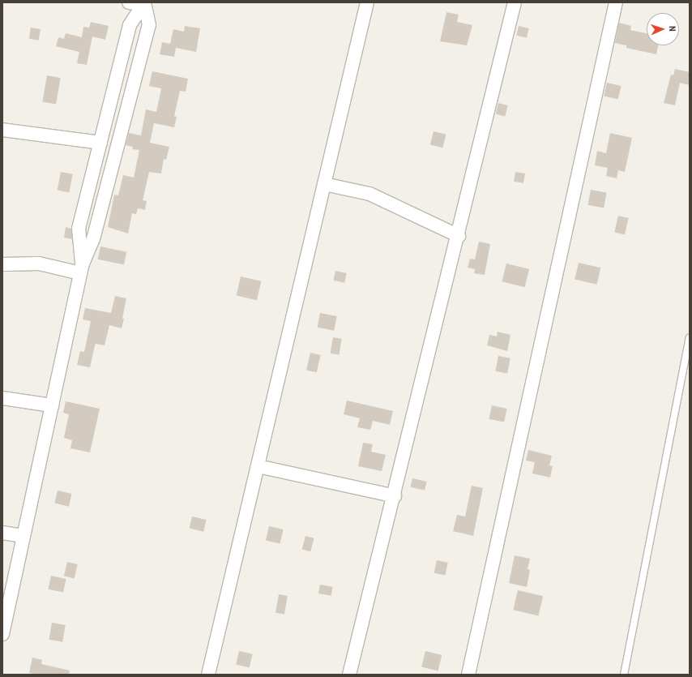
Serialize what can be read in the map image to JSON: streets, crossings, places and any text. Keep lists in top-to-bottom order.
{
  "north": "right"
}
